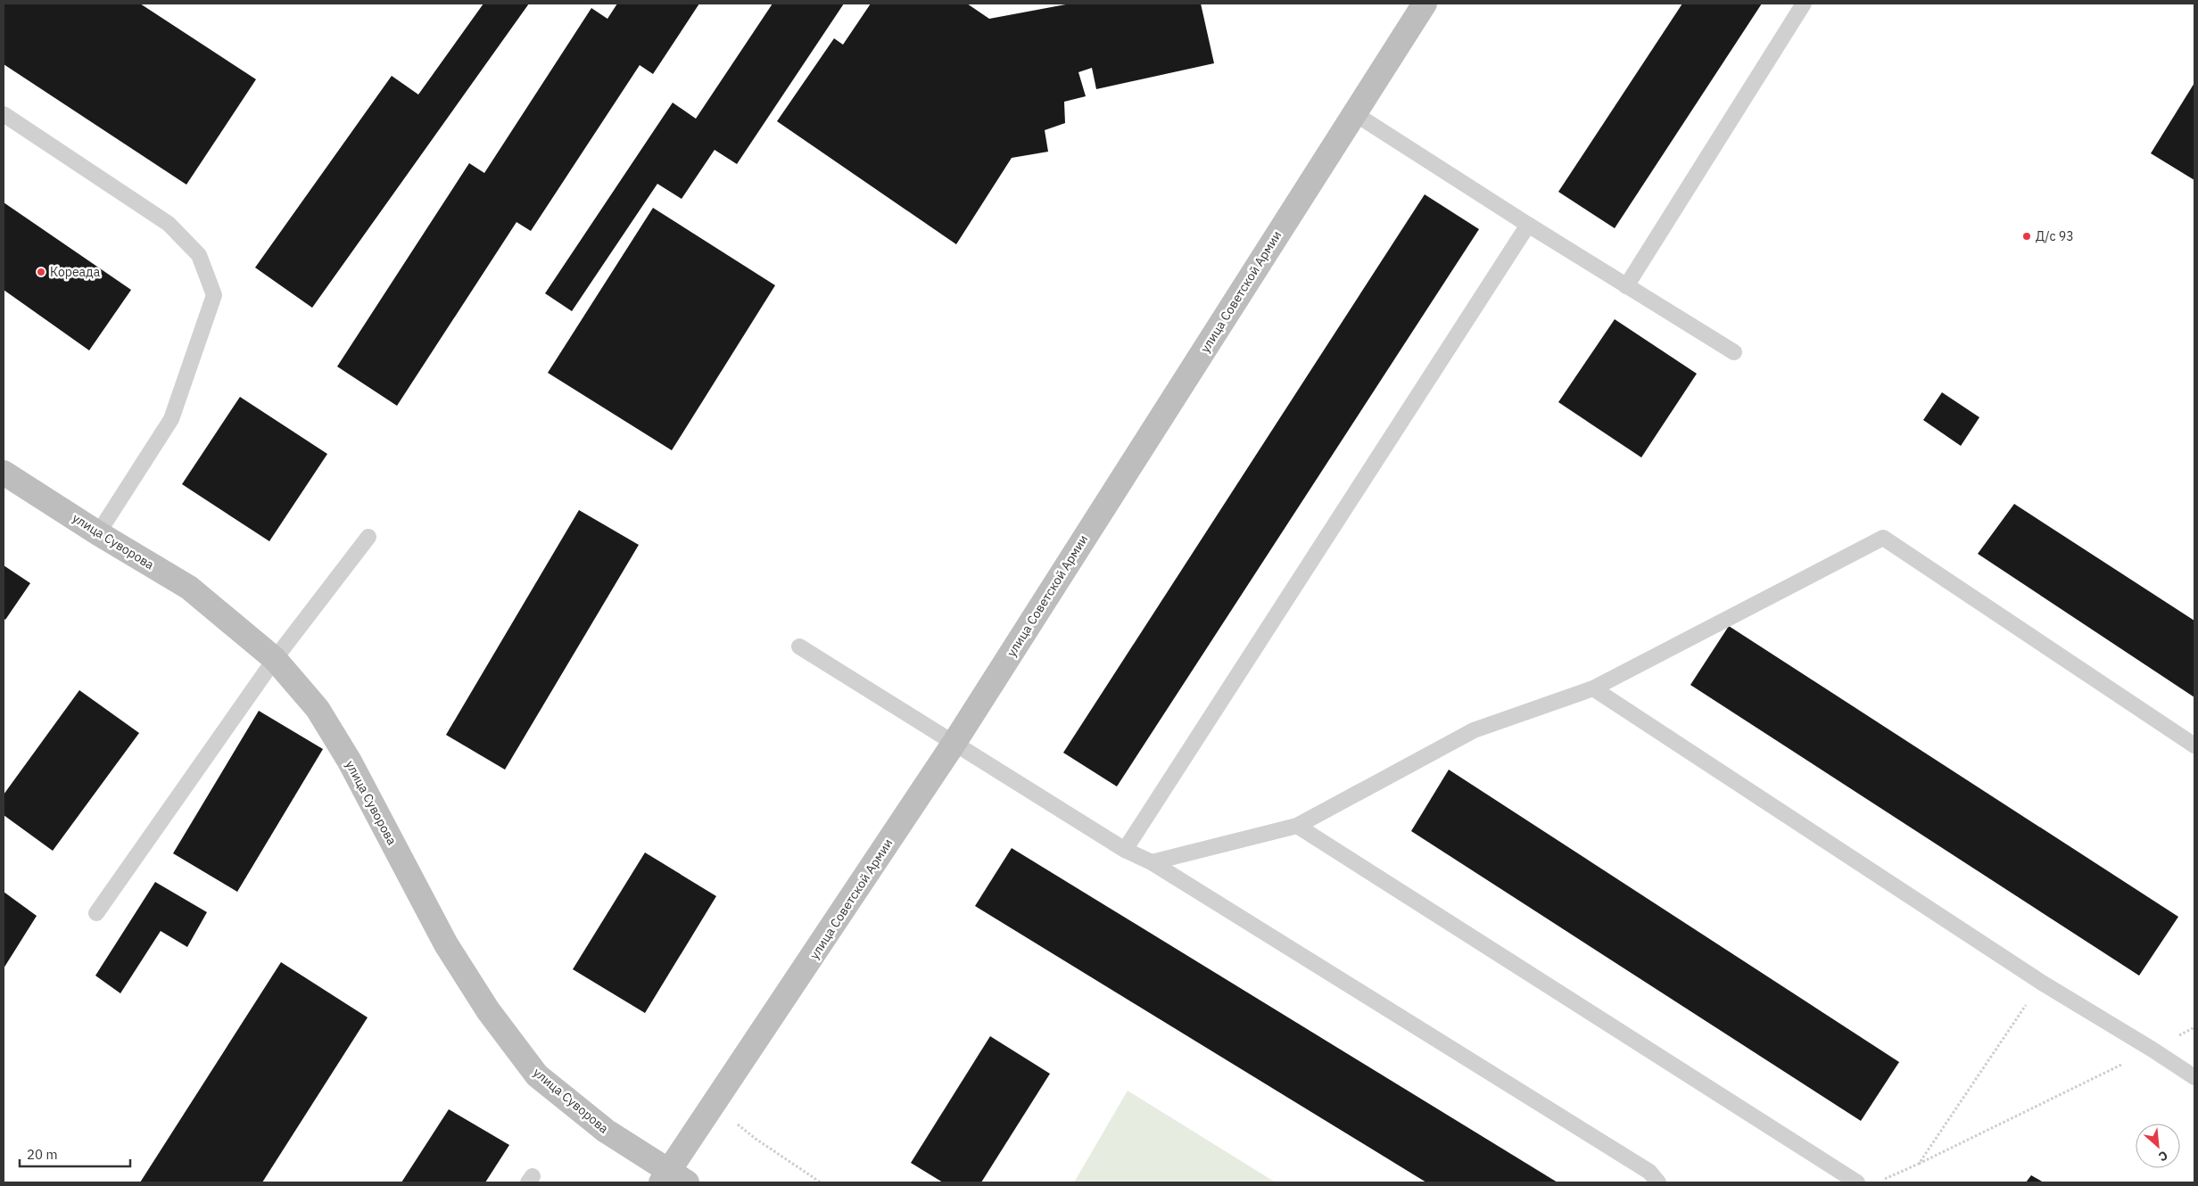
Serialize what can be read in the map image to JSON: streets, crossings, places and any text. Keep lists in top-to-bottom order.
{
  "streets": {
    "main road": ["улица Советской Армии", "улица Суворова"]
  },
  "crossings": [
    ["улица Советской Армии", "улица Суворова"]
  ],
  "places": ["Д/с 93", "Кореада"],
  "scale_bar": "20 m",
  "north": "bottom right"
}
